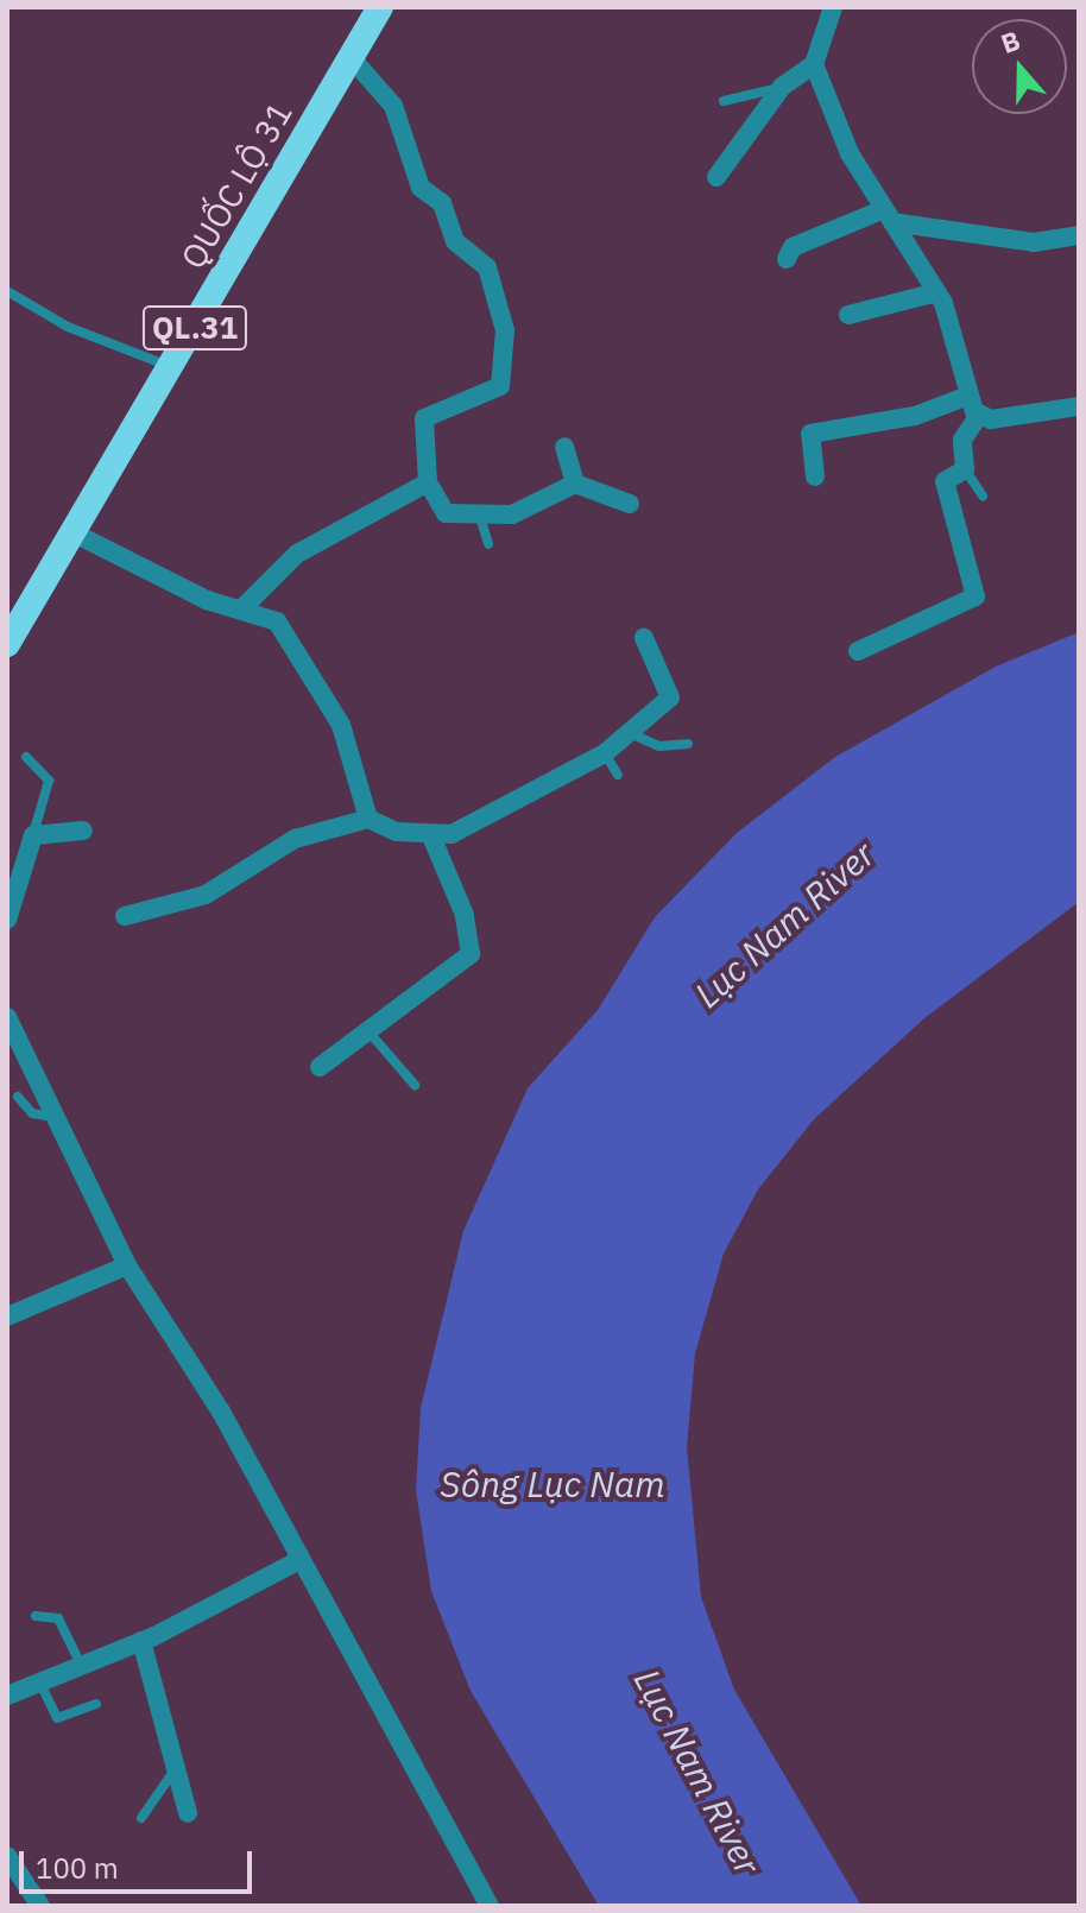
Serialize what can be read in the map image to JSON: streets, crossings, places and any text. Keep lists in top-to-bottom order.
{
  "streets": {
    "highway": ["QUỐC LỘ 31", "QL.31"]
  },
  "water": ["Lục Nam River", "Sông Lục Nam"],
  "scale_bar": "100 m",
  "north": "top"
}
